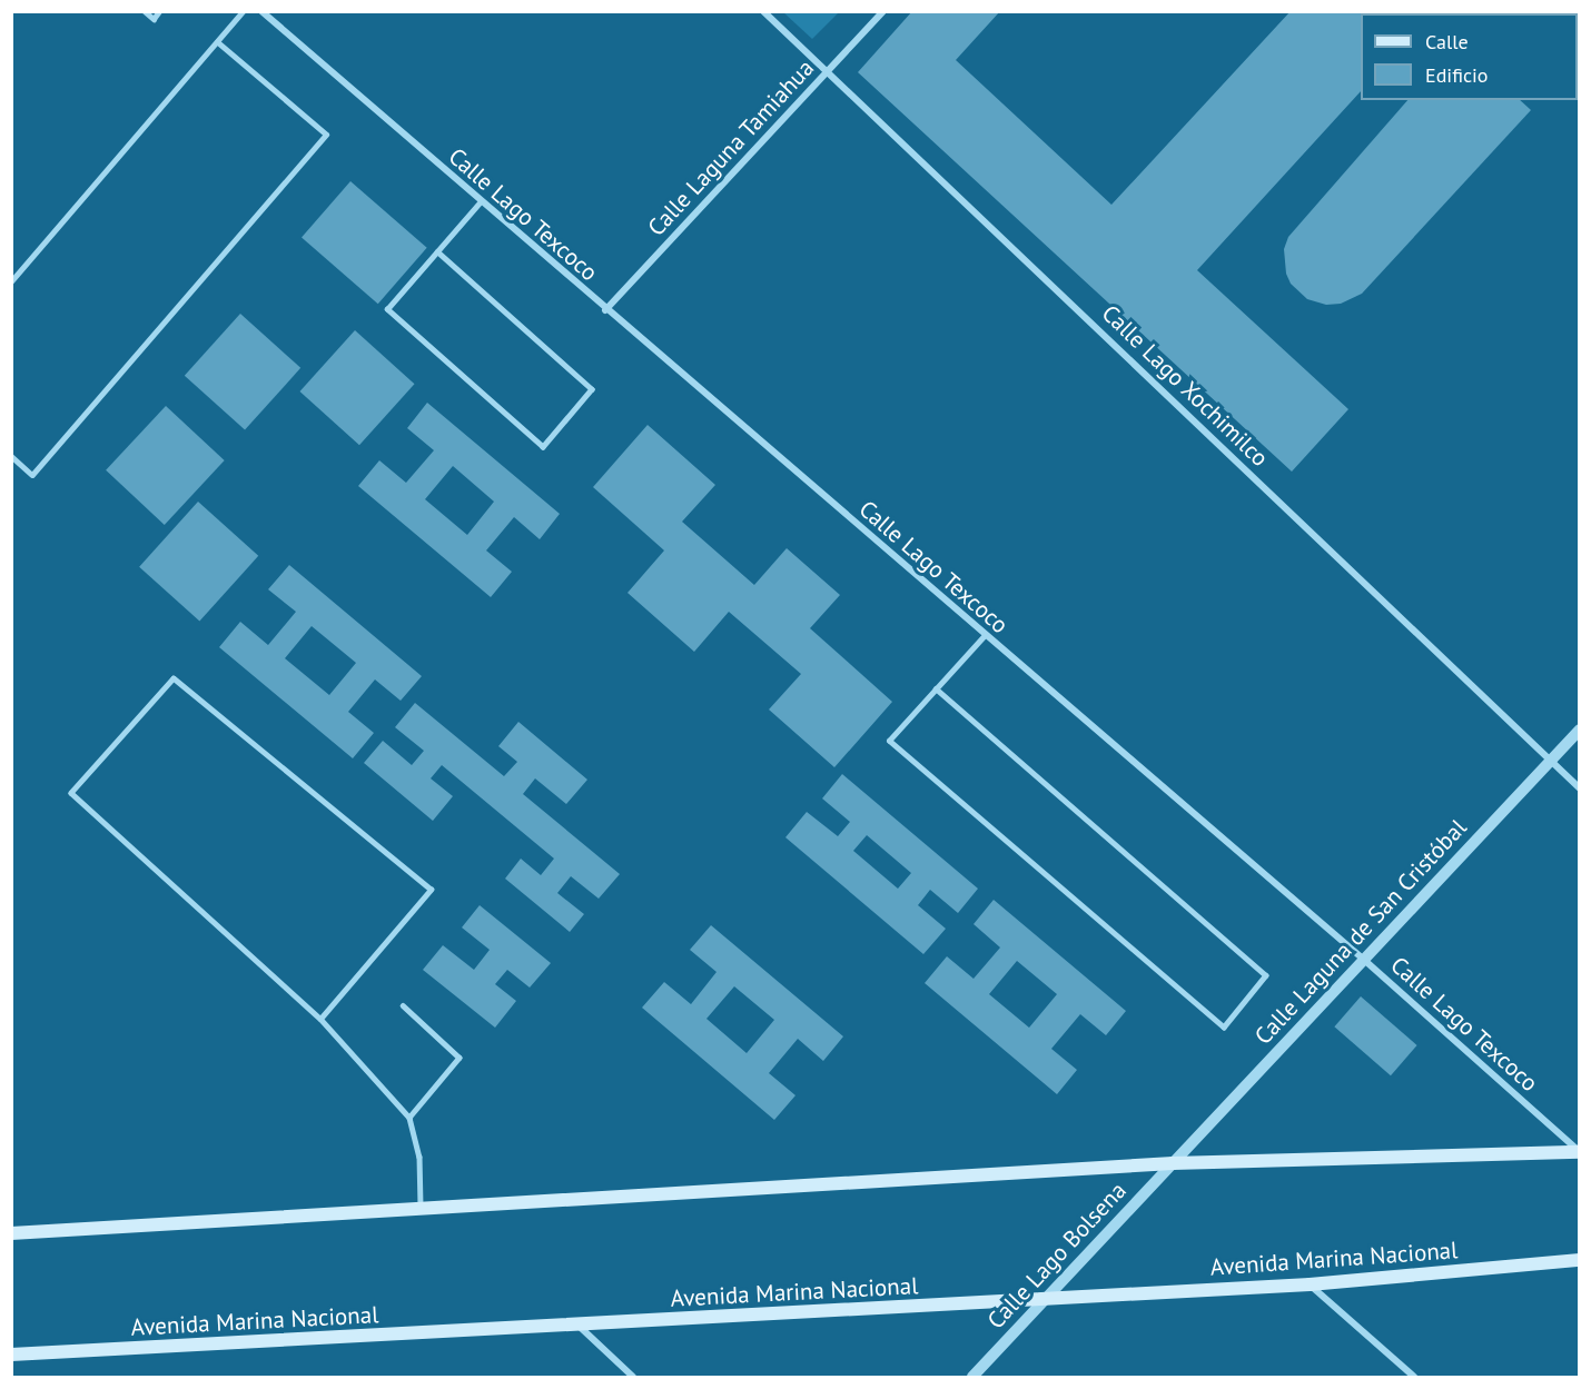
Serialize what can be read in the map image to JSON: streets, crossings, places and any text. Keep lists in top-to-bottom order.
{
  "streets": {
    "main road": ["Avenida Marina Nacional"],
    "street": [
      "Calle Laguna Tamiahua",
      "Calle Lago Texcoco",
      "Calle Lago Xochimilco",
      "Calle Laguna de San Cristóbal",
      "Calle Lago Bolsena"
    ]
  },
  "crossings": [
    ["Calle Laguna Tamiahua", "Calle Lago Texcoco"],
    ["Calle Laguna Tamiahua", "Calle Lago Xochimilco"],
    ["Calle Lago Texcoco", "Calle Laguna de San Cristóbal"],
    ["Calle Lago Xochimilco", "Calle Laguna de San Cristóbal"],
    ["Calle Laguna de San Cristóbal", "Calle Lago Bolsena"],
    ["Calle Lago Bolsena", "Avenida Marina Nacional"]
  ],
  "legend": ["Calle", "Edificio"]
}
